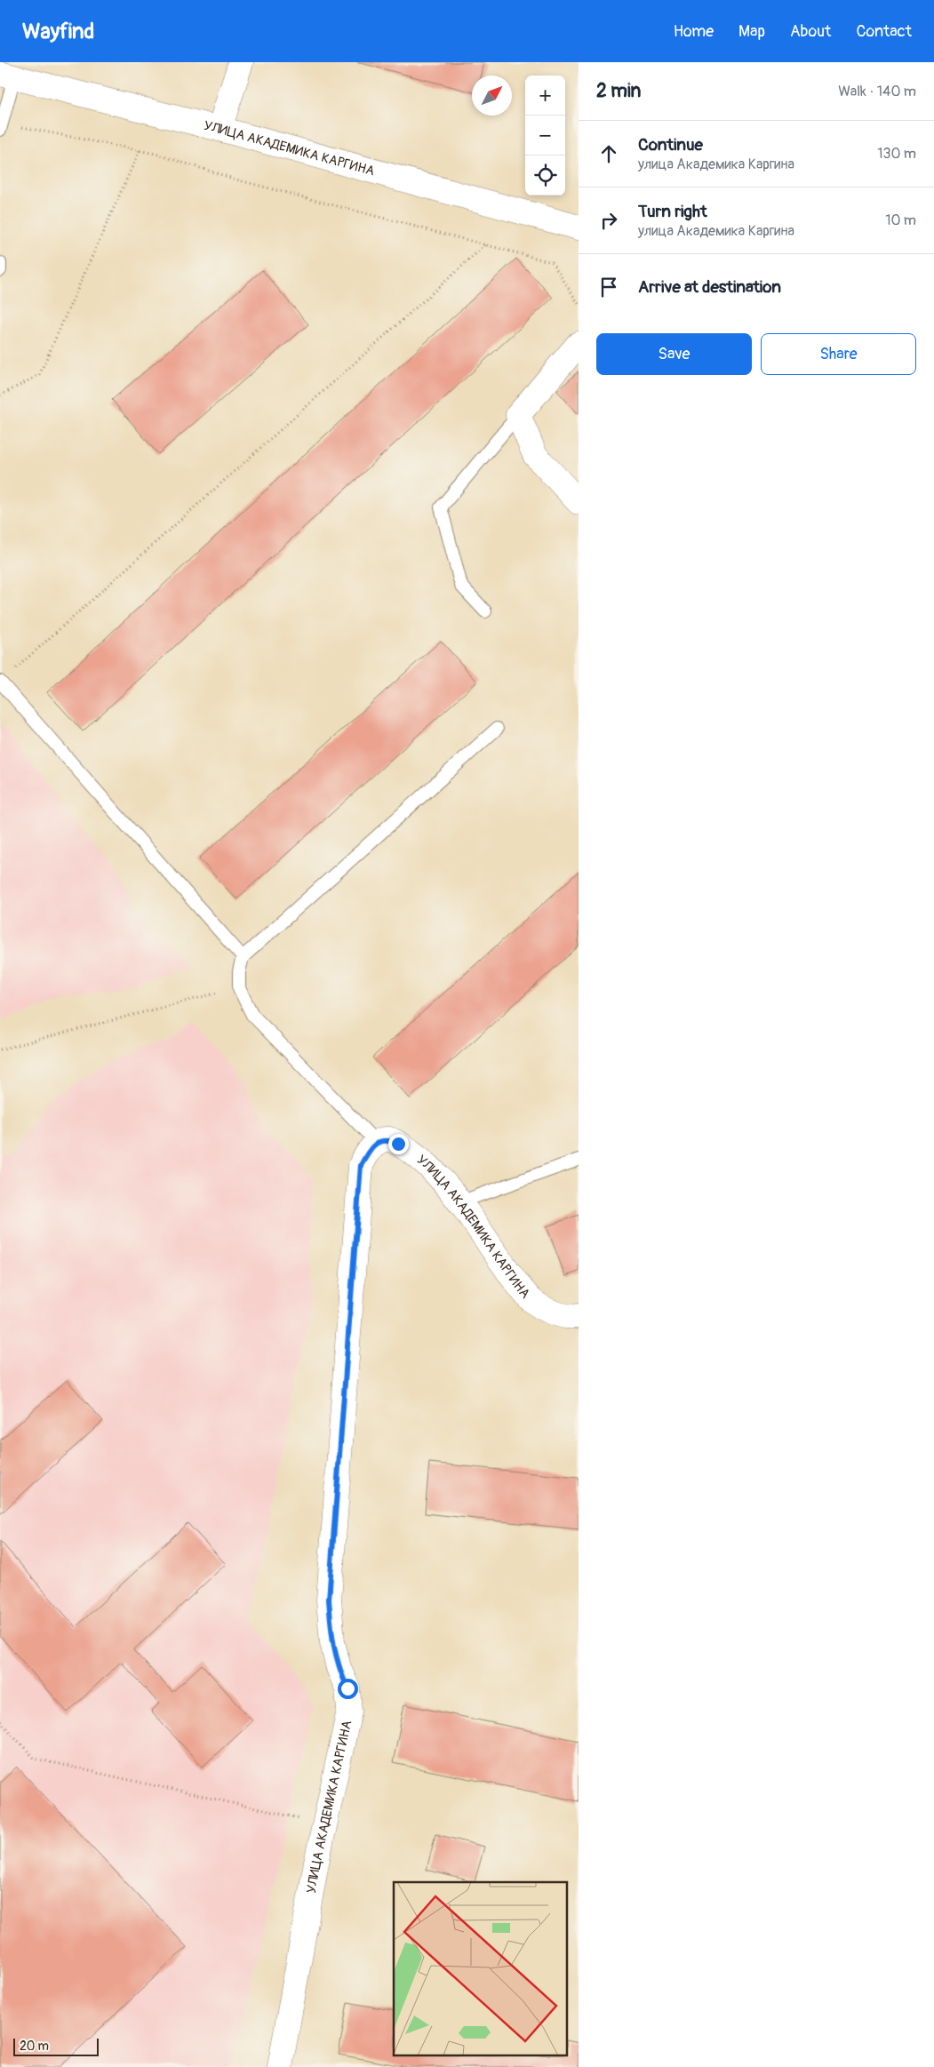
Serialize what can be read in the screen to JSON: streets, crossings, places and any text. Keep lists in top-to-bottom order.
{
  "streets": {
    "street": ["УЛИЦА АКАДЕМИКА КАРГИНА"]
  },
  "scale_bar": "20 m",
  "north": "top right",
  "page": {
    "header": "Wayfind",
    "nav": [
      "Home",
      "Map",
      "About",
      "Contact"
    ],
    "heading": ["2 min", "Walk · 140 m"],
    "map_buttons": ["+", "−"],
    "list": [
      ["Continue", "улица Академика Каргина", "130 m"],
      ["Turn right", "улица Академика Каргина", "10 m"],
      "Arrive at destination"
    ],
    "buttons": ["Save", "Share"],
    "scale": "20 m"
  }
}
